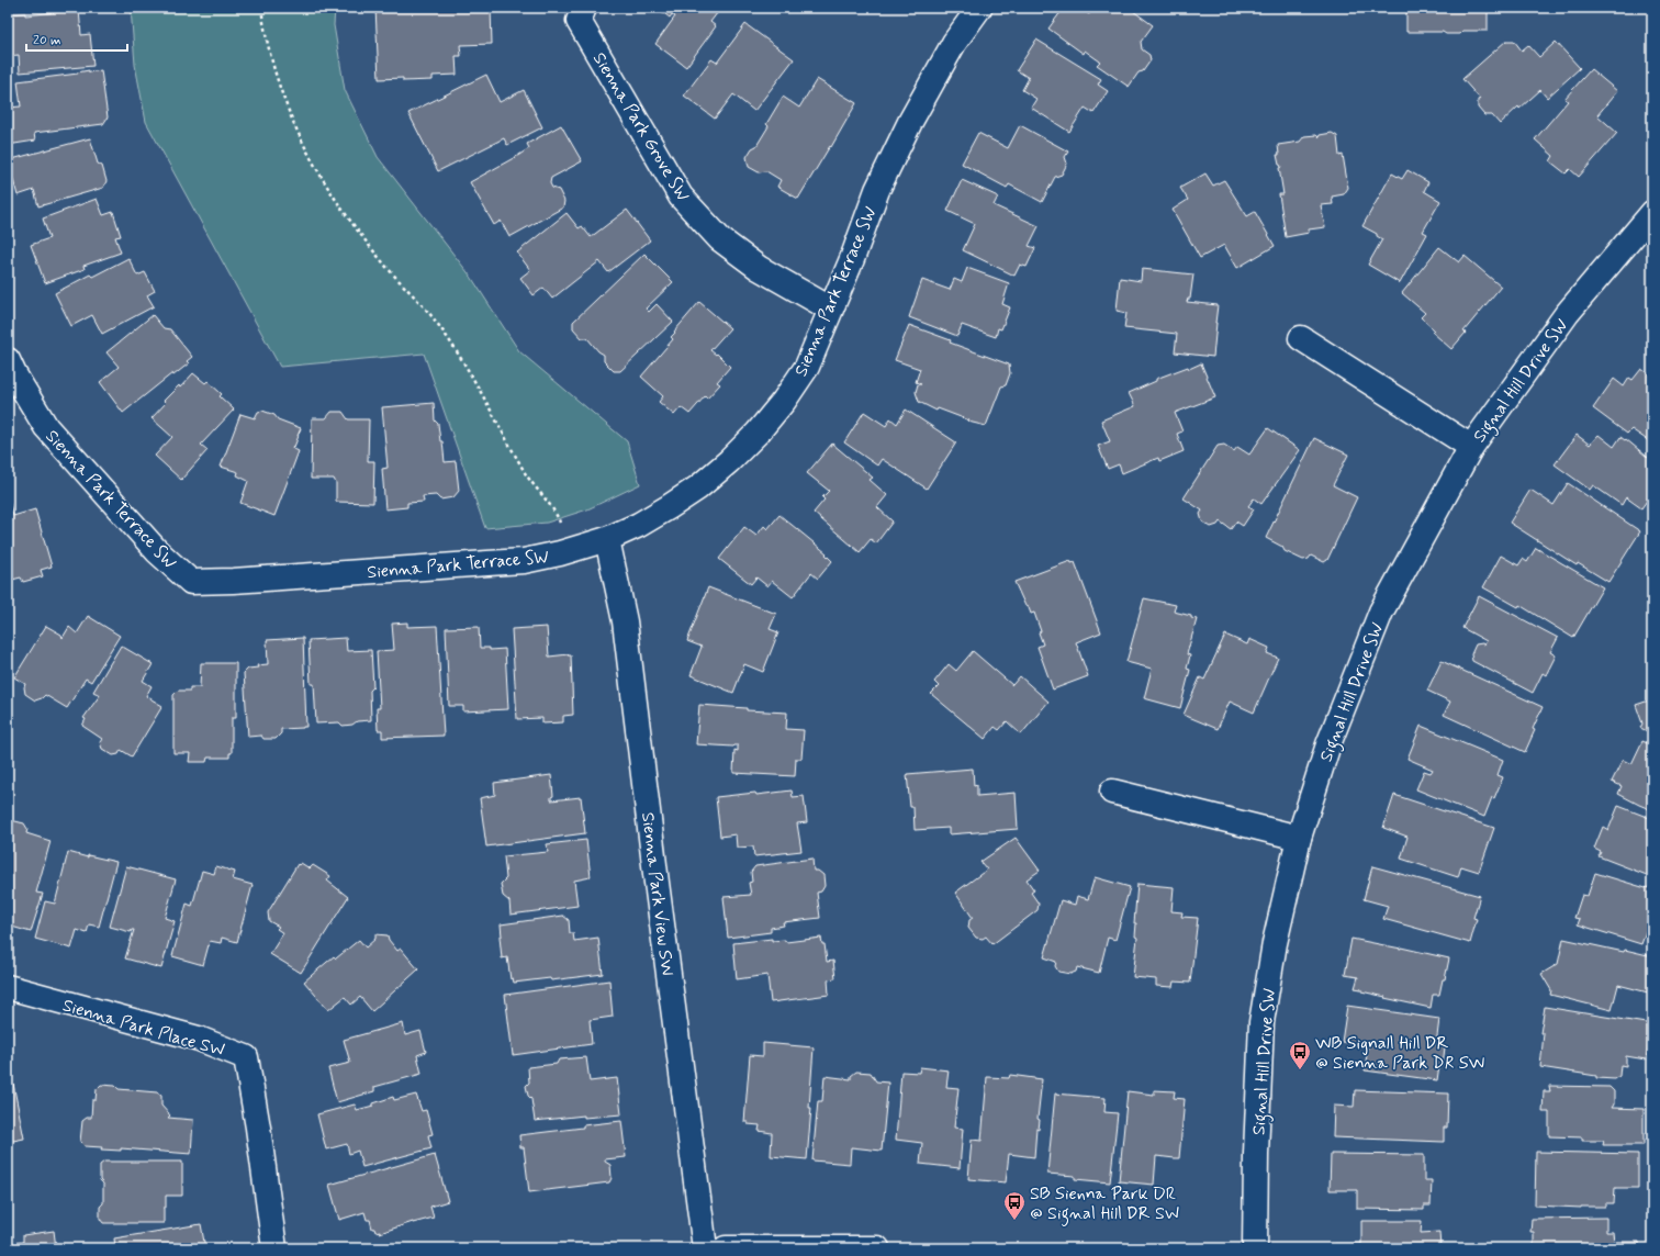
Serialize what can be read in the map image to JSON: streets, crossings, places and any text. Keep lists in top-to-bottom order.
{
  "streets": {
    "street": [
      "Sienna Park Grove SW",
      "Sienna Park Terrace SW",
      "Signal Hill Drive SW",
      "Sienna Park View SW",
      "Sienna Park Place SW"
    ]
  },
  "crossings": [
    ["Sienna Park Grove SW", "Sienna Park Terrace SW"],
    ["Sienna Park Terrace SW", "Sienna Park View SW"]
  ],
  "places": {
    "bus stop": ["WB Signall Hill DR @ Sienna Park DR SW", "SB Sienna Park DR @ Signal Hill DR SW"]
  },
  "scale_bar": "20 m"
}
